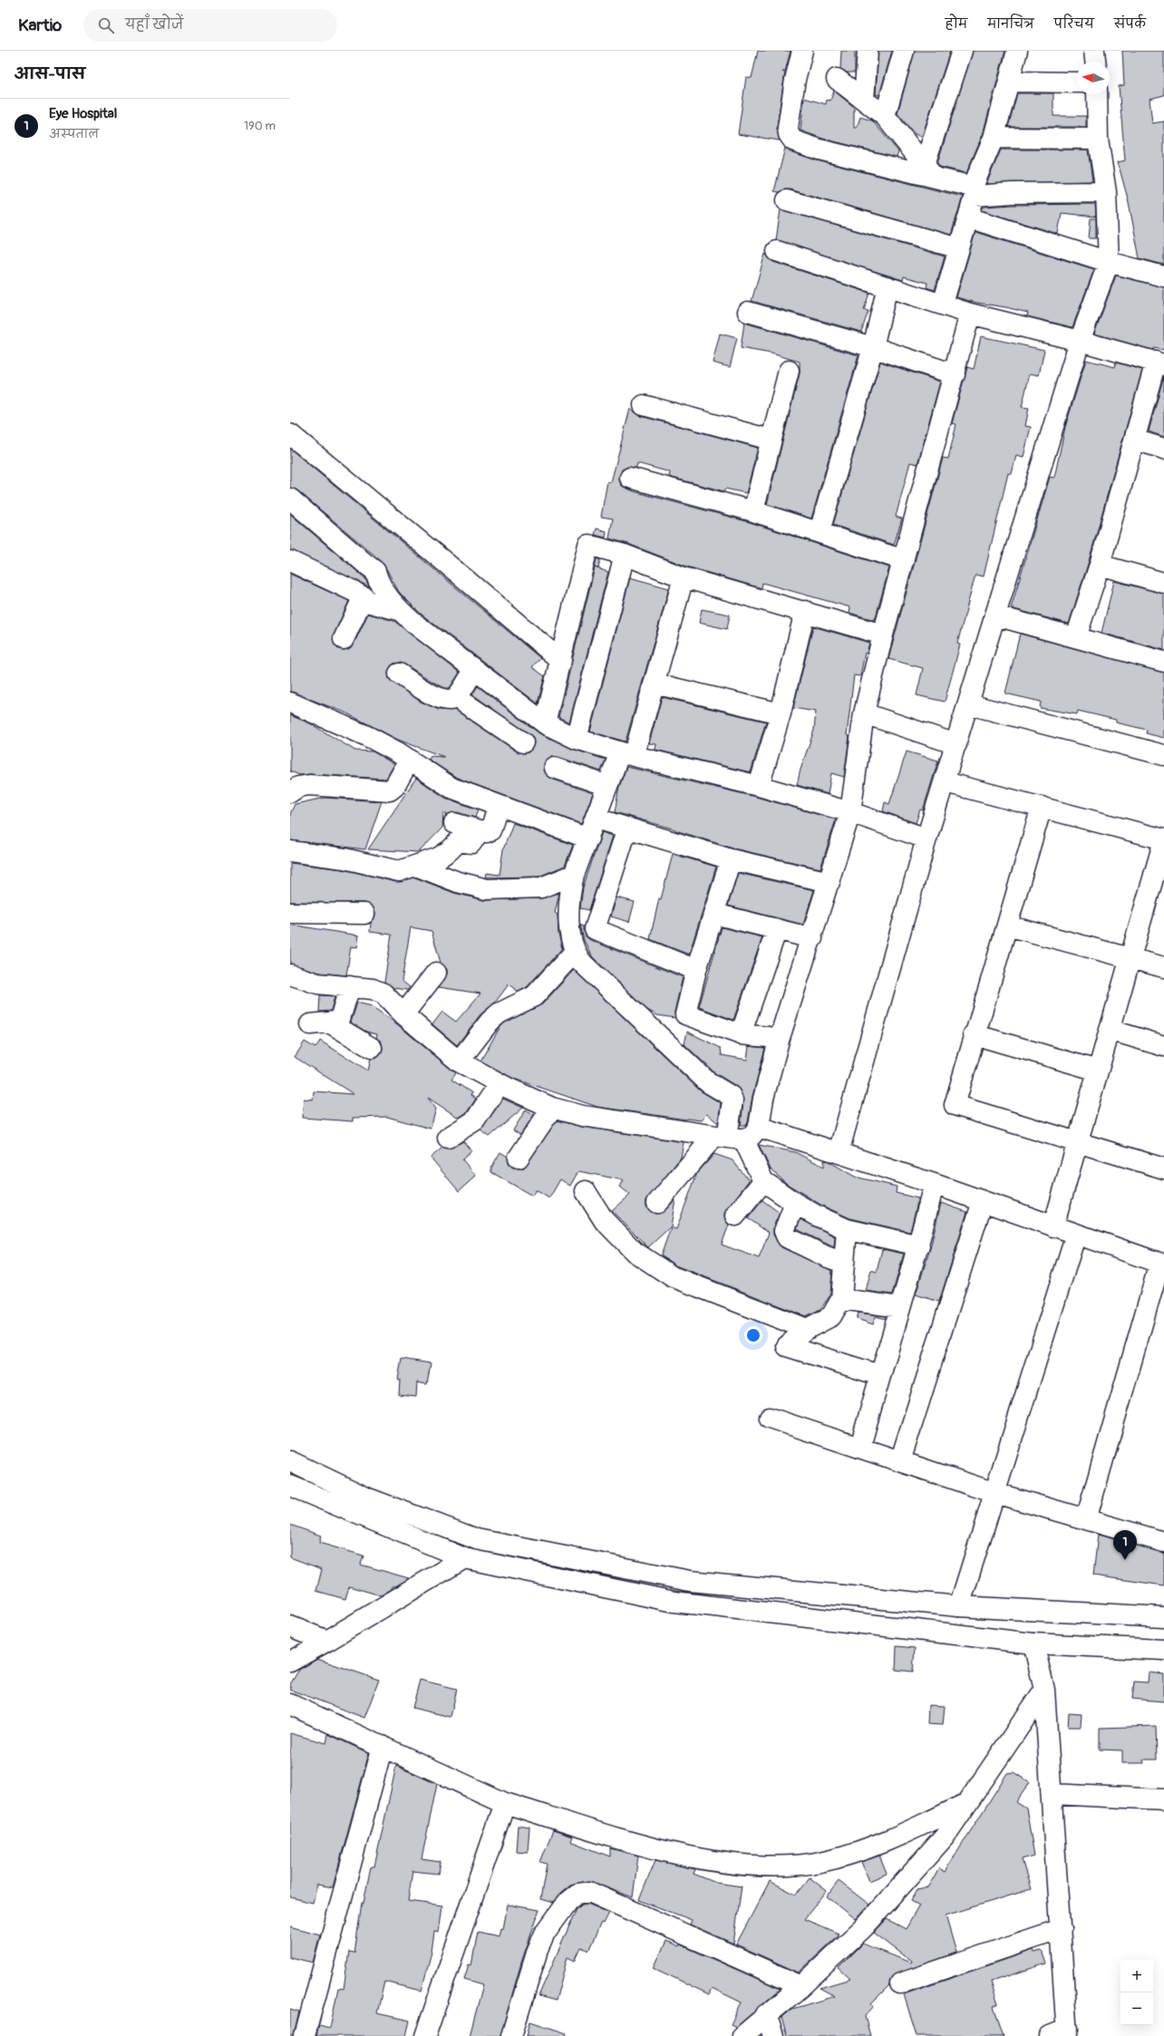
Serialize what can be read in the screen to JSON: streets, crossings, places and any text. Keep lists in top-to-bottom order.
{
  "north": "left",
  "page": {
    "header": "Kartio",
    "search": "यहाँ खोजें",
    "nav": [
      "होम",
      "मानचित्र",
      "परिचय",
      "संपर्क"
    ],
    "heading": "आस-पास",
    "list": [
      {
        "mark": "1",
        "name": "Eye Hospital",
        "note": "अस्पताल",
        "value": "190 m"
      }
    ],
    "pins": "1",
    "map_buttons": ["+", "−"]
  }
}
